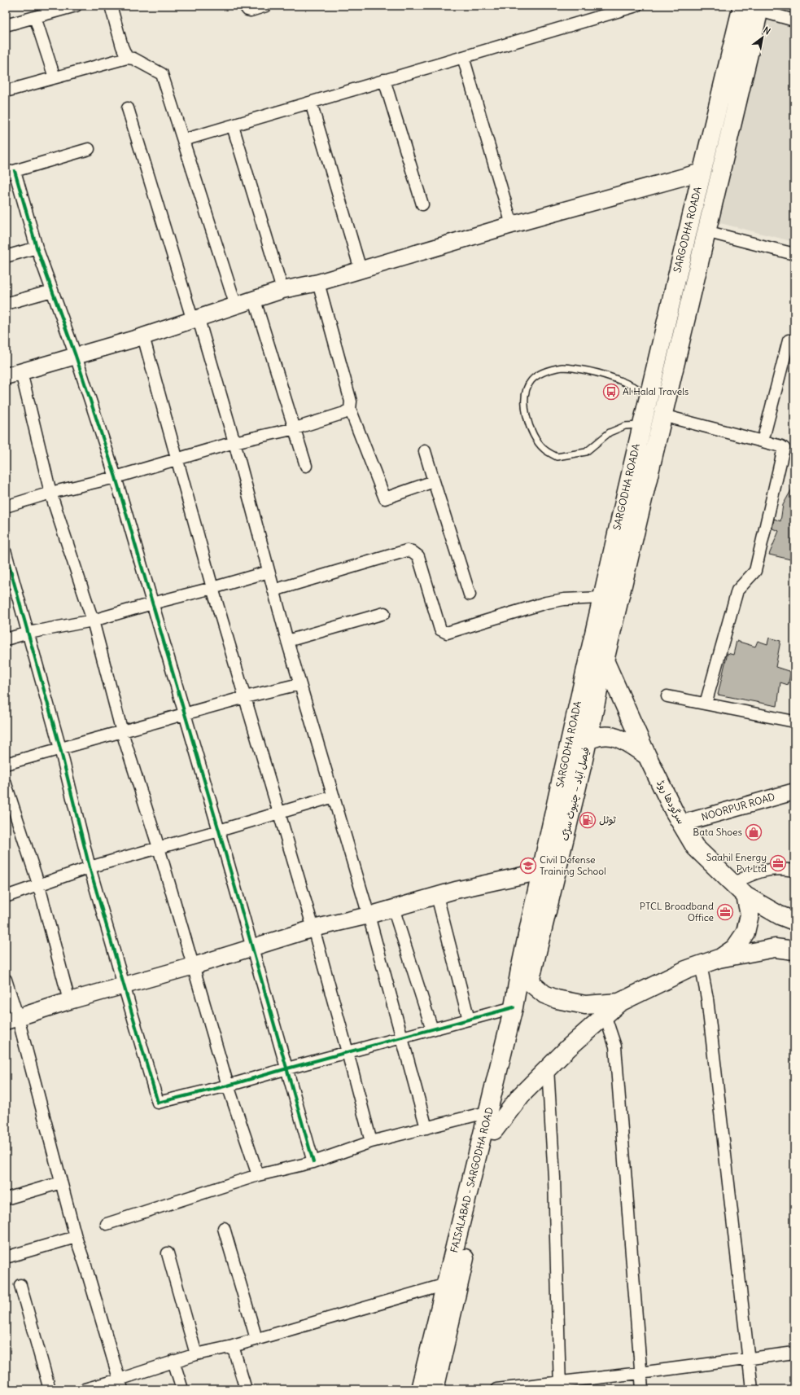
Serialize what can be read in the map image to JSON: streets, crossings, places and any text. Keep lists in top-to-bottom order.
{
  "streets": {
    "main road": [
      "SARGODHA ROADA",
      "فیصل آباد – چنیوٹ سڑک",
      "سرگودھا روڈ",
      "FAISALABAD - SARGODHA ROAD"
    ],
    "street": ["NOORPUR ROAD"]
  },
  "crossings": [
    ["SARGODHA ROADA", "فیصل آباد – چنیوٹ سڑک"],
    ["SARGODHA ROADA", "سرگودھا روڈ"],
    ["SARGODHA ROADA", "FAISALABAD - SARGODHA ROAD"],
    ["فیصل آباد – چنیوٹ سڑک", "FAISALABAD - SARGODHA ROAD"],
    ["سرگودھا روڈ", "NOORPUR ROAD"]
  ],
  "places": {
    "bus stop": ["Al Halal Travels"],
    "fuel station": ["ٹوٹل"],
    "shop": ["Bata Shoes"],
    "office": ["Saahil Energy Pvt Ltd", "PTCL Broadband Office"],
    "school or university": ["Civil Defense Training School"]
  },
  "north": "top right"
}
